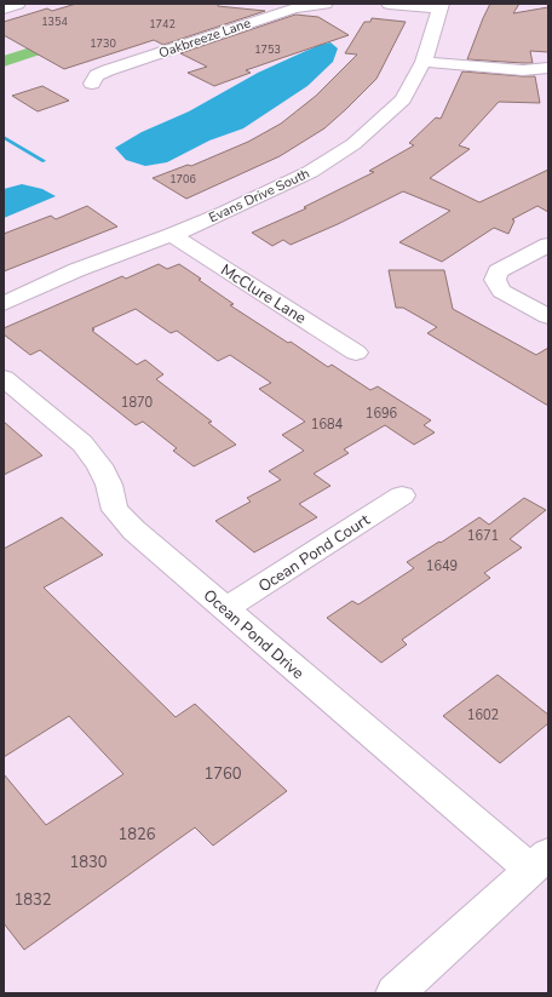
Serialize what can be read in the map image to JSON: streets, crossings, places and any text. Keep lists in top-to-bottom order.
{
  "streets": {
    "street": [
      "Oakbreeze Lane",
      "Evans Drive South",
      "McClure Lane",
      "Ocean Pond Court",
      "Ocean Pond Drive"
    ]
  },
  "crossings": [
    ["Evans Drive South", "McClure Lane"],
    ["Ocean Pond Court", "Ocean Pond Drive"]
  ],
  "house_numbers": [
    "1354",
    "1742",
    "1730",
    "1753",
    "1706",
    "1870",
    "1696",
    "1684",
    "1671",
    "1649",
    "1602",
    "1760",
    "1826",
    "1830",
    "1832"
  ]
}
